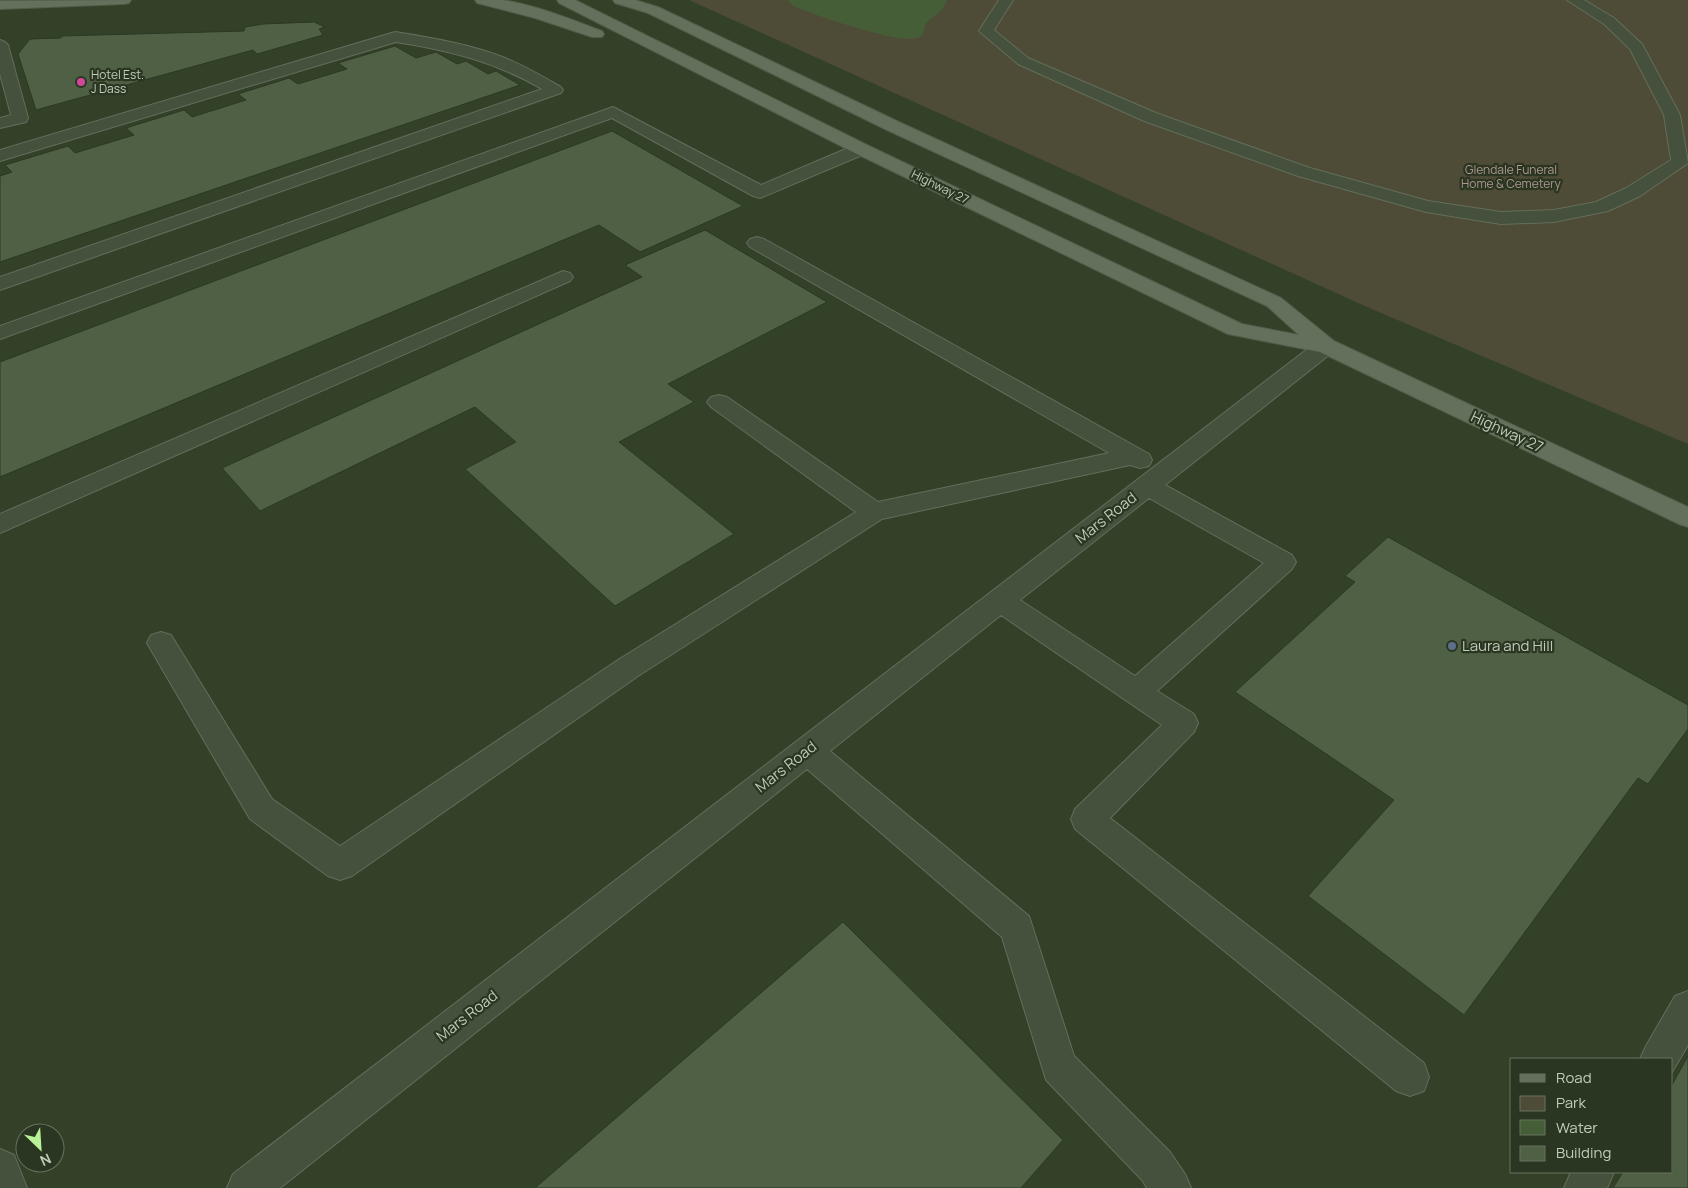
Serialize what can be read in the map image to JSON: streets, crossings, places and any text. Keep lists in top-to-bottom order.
{
  "streets": {
    "main road": ["Highway 27"],
    "street": ["Mars Road"]
  },
  "crossings": [
    ["Highway 27", "Mars Road"]
  ],
  "parks": ["Glendale Funeral Home & Cemetery"],
  "places": ["Hotel Est. J Dass", "Laura and Hill"],
  "legend": [
    "Road",
    "Park",
    "Water",
    "Building"
  ],
  "north": "bottom right"
}
